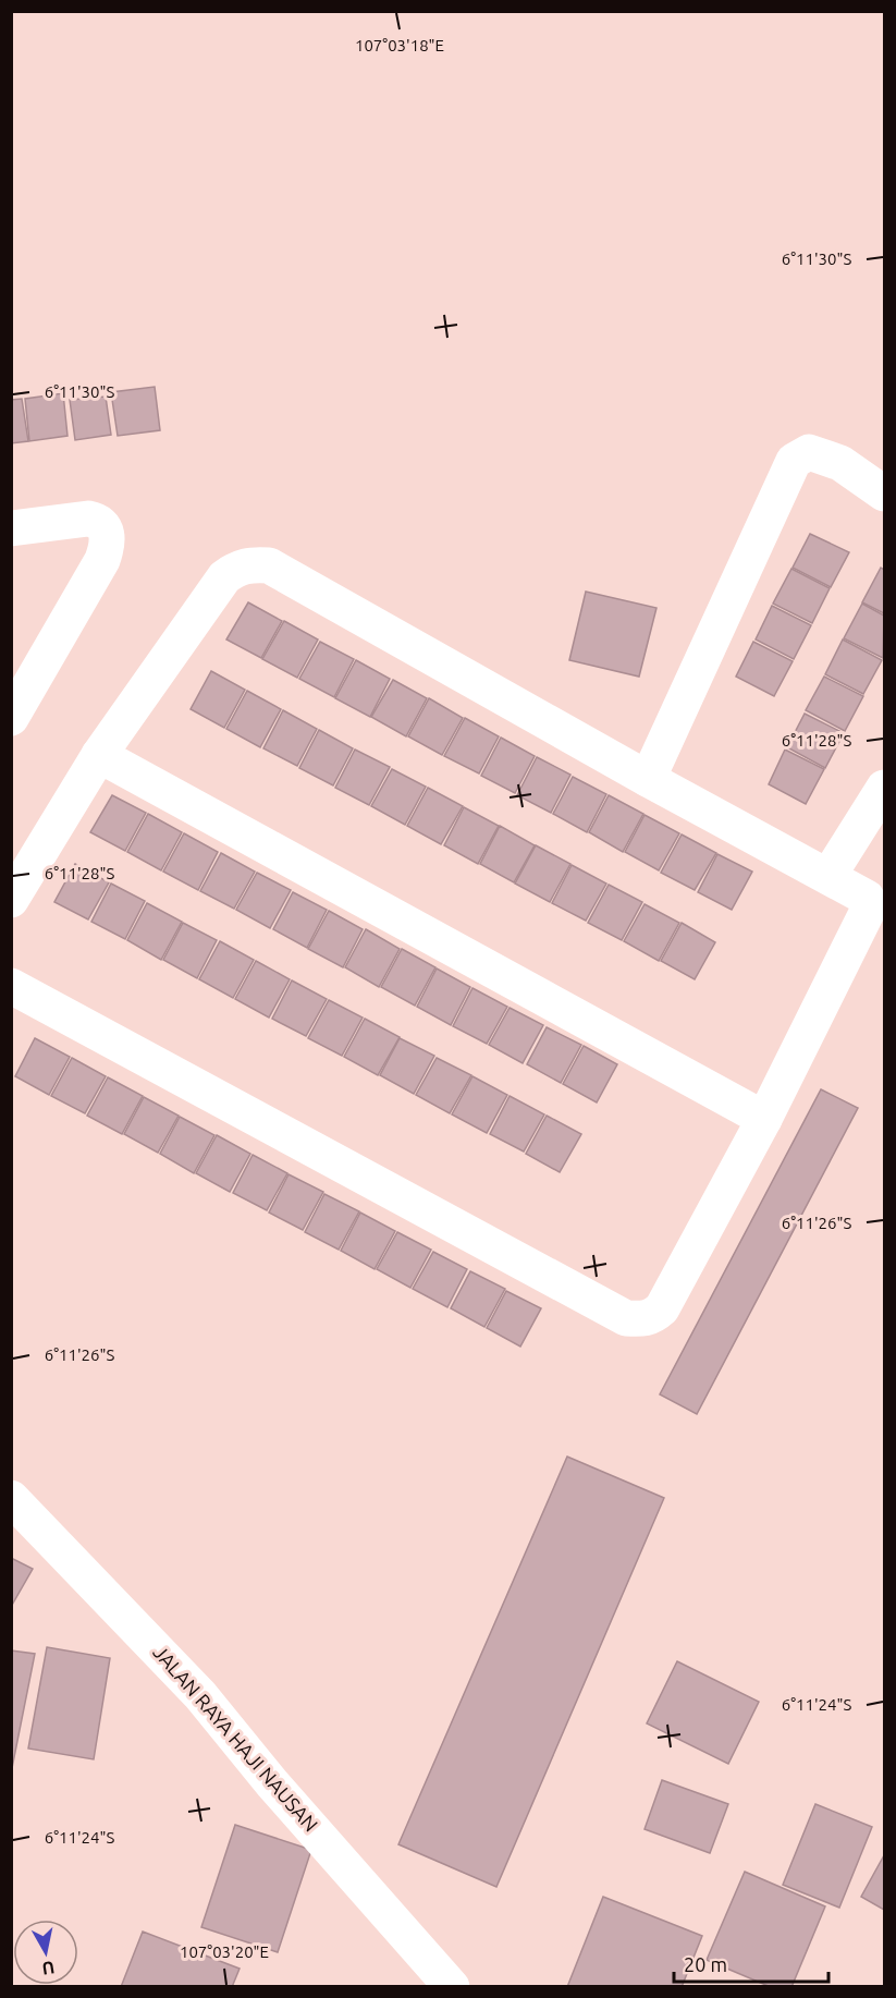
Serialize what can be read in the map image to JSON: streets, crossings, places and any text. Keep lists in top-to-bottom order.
{
  "streets": {
    "street": ["JALAN RAYA HAJI NAUSAN"]
  },
  "scale_bar": "20 m",
  "north": "bottom",
  "coordinates": [
    "107°03'18\"E",
    "6°11'30\"S",
    "6°11'28\"S",
    "6°11'26\"S",
    "6°11'24\"S",
    "107°03'20\"E"
  ]
}
